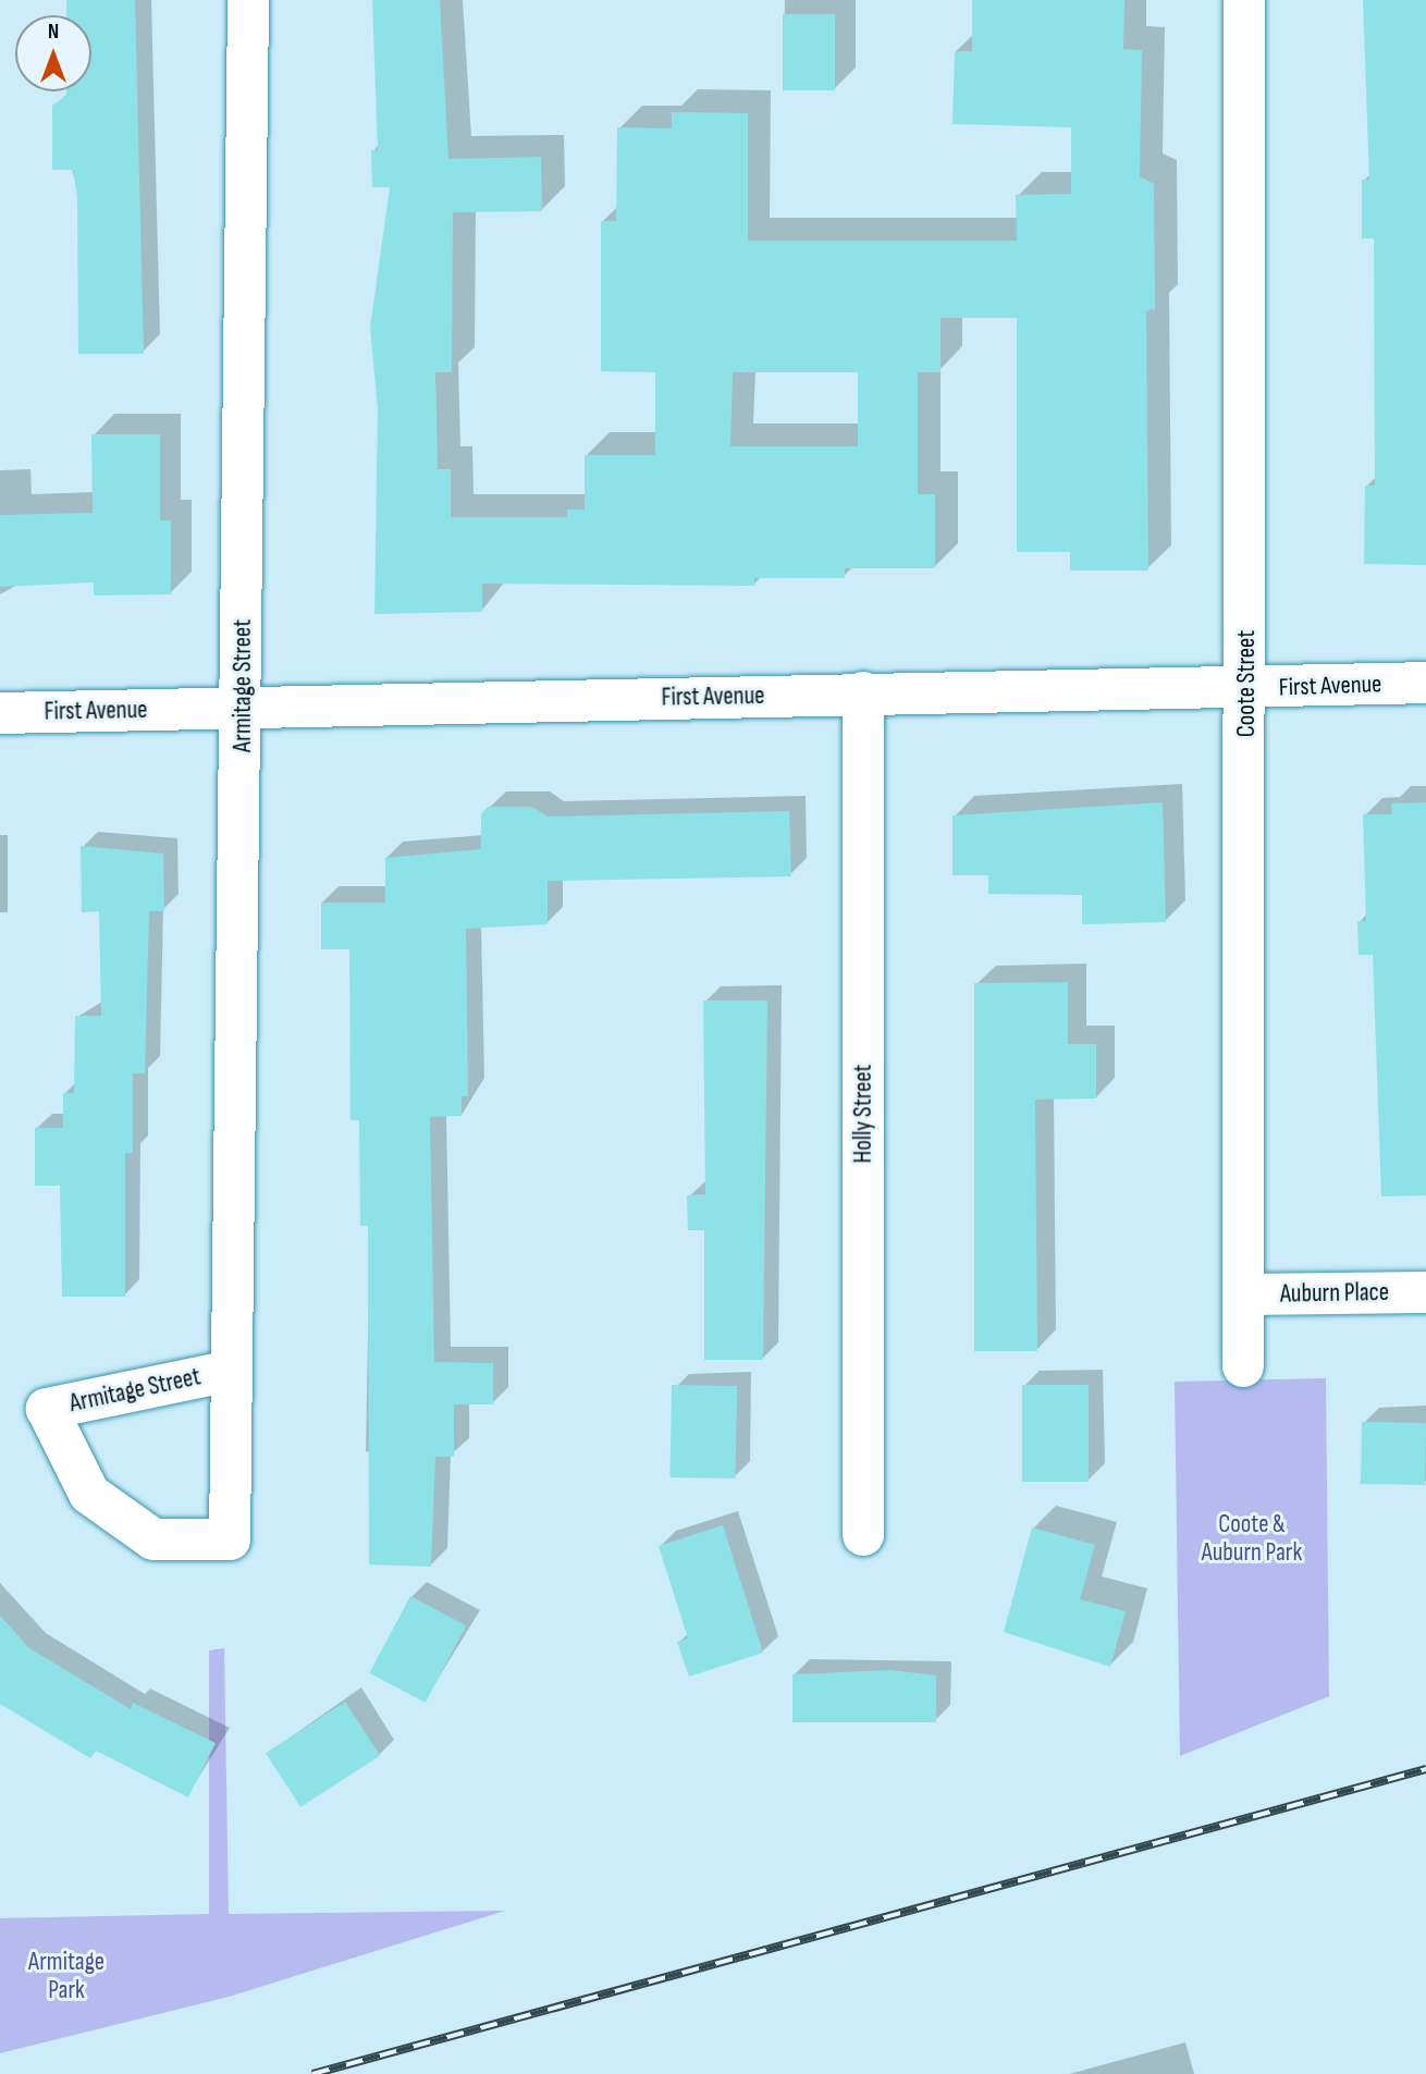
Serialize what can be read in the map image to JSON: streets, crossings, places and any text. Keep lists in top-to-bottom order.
{
  "streets": {
    "street": [
      "Coote Street",
      "Armitage Street",
      "First Avenue",
      "Holly Street",
      "Auburn Place"
    ]
  },
  "crossings": [
    ["Coote Street", "First Avenue"],
    ["Coote Street", "Auburn Place"],
    ["Armitage Street", "First Avenue"],
    ["First Avenue", "Holly Street"]
  ],
  "parks": ["Coote & Auburn Park", "Armitage Park"],
  "north": "top"
}
